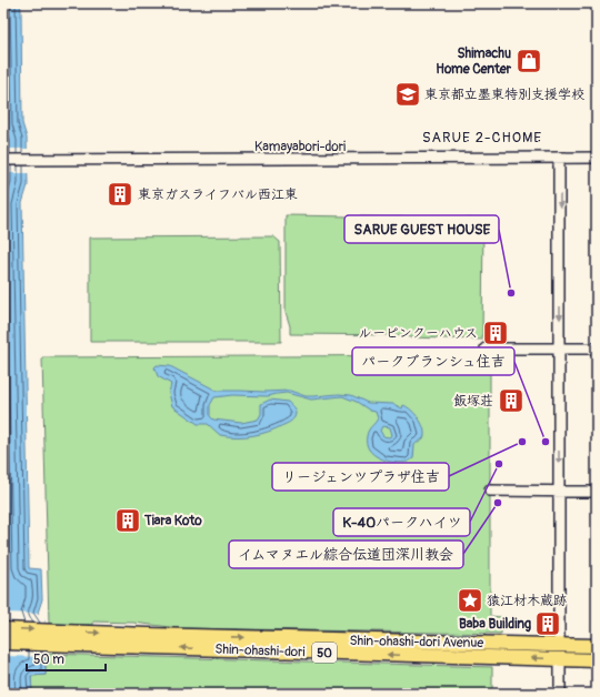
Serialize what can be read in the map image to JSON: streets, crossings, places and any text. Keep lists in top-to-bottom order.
{
  "streets": {
    "main road": ["Shin-ohashi-dori Avenue", "Shin-ohashi-dori", "50"],
    "street": ["Kamayabori-dori"]
  },
  "one_way": ["Shin-ohashi-dori Avenue", "Shin-ohashi-dori"],
  "districts": ["SARUE 2-CHOME"],
  "places": {
    "shop": ["Shimachu Home Center"],
    "school or university": ["東京都立墨東特別支援学校"],
    "building": [
      "東京ガスライフバル西江東",
      "ルーピンクーハウス",
      "飯塚荘",
      "Tiara Koto",
      "Baba Building"
    ],
    "other": [
      "SARUE GUEST HOUSE",
      "リージェンツプラザ住吉",
      "パークブランシュ住吉",
      "K-40パークハイツ",
      "イムマヌエル綜合伝道団深川教会"
    ],
    "place": ["猿江材木蔵跡"]
  },
  "scale_bar": "50 m"
}
